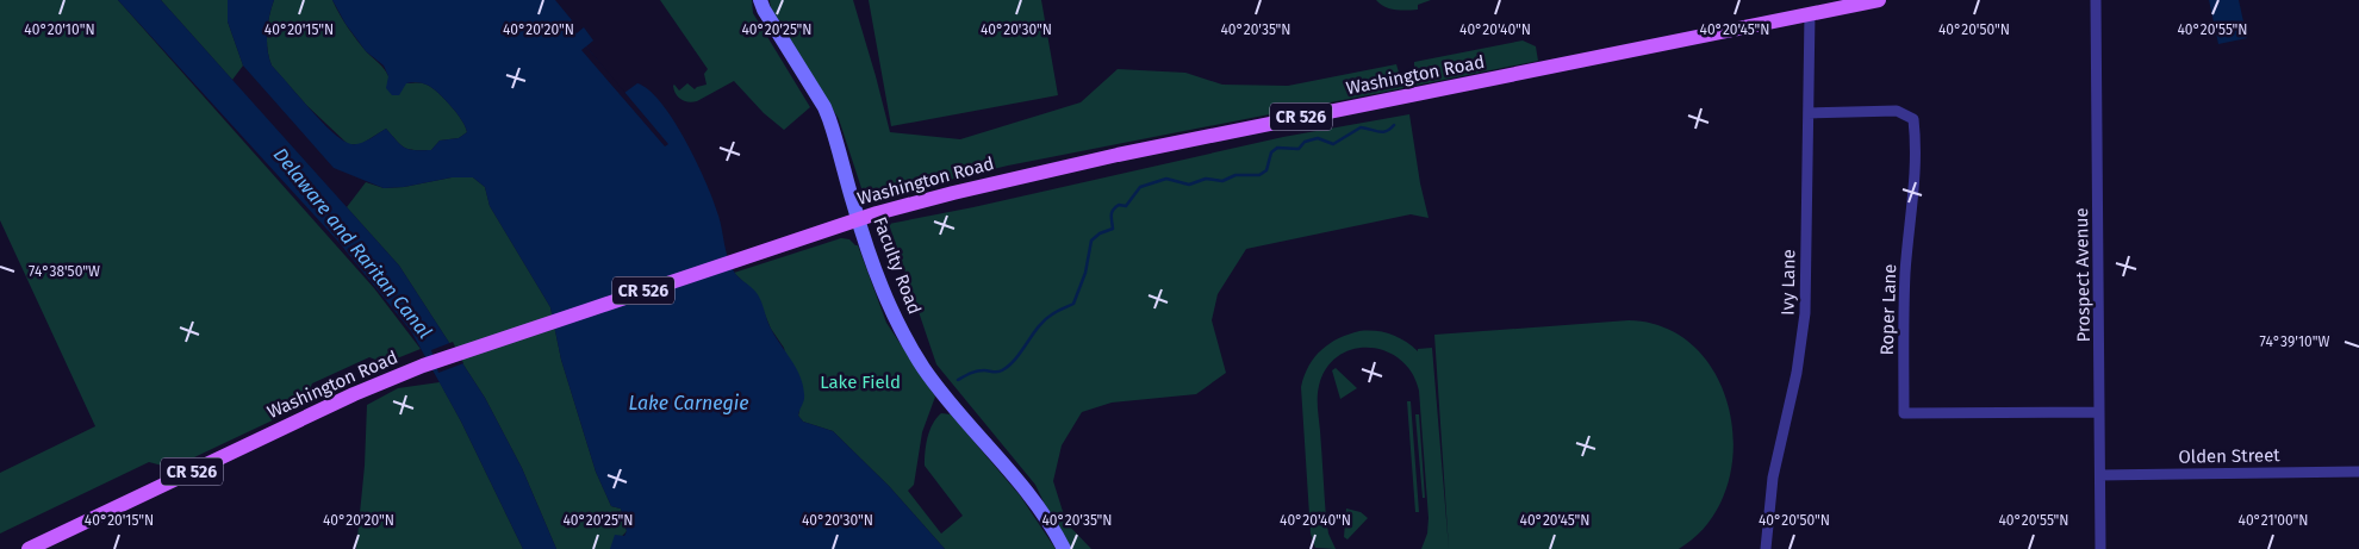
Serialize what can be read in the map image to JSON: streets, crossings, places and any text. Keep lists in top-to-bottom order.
{
  "streets": {
    "main road": ["Washington Road", "CR 526"],
    "street": [
      "Faculty Road",
      "Prospect Avenue",
      "Ivy Lane",
      "Roper Lane",
      "Olden Street"
    ]
  },
  "crossings": [
    ["Washington Road", "Faculty Road"],
    ["Washington Road", "Ivy Lane"],
    ["Prospect Avenue", "Roper Lane"],
    ["Prospect Avenue", "Olden Street"],
    ["Ivy Lane", "Roper Lane"]
  ],
  "water": ["Delaware and Raritan Canal", "Lake Carnegie"],
  "parks": ["Lake Field"],
  "coordinates": [
    "40°20'10\"N",
    "40°20'15\"N",
    "40°20'20\"N",
    "40°20'25\"N",
    "40°20'30\"N",
    "40°20'35\"N",
    "40°20'40\"N",
    "40°20'45\"N",
    "40°20'50\"N",
    "40°20'55\"N",
    "74°38'50\"W",
    "74°39'10\"W",
    "40°21'00\"N"
  ]
}
